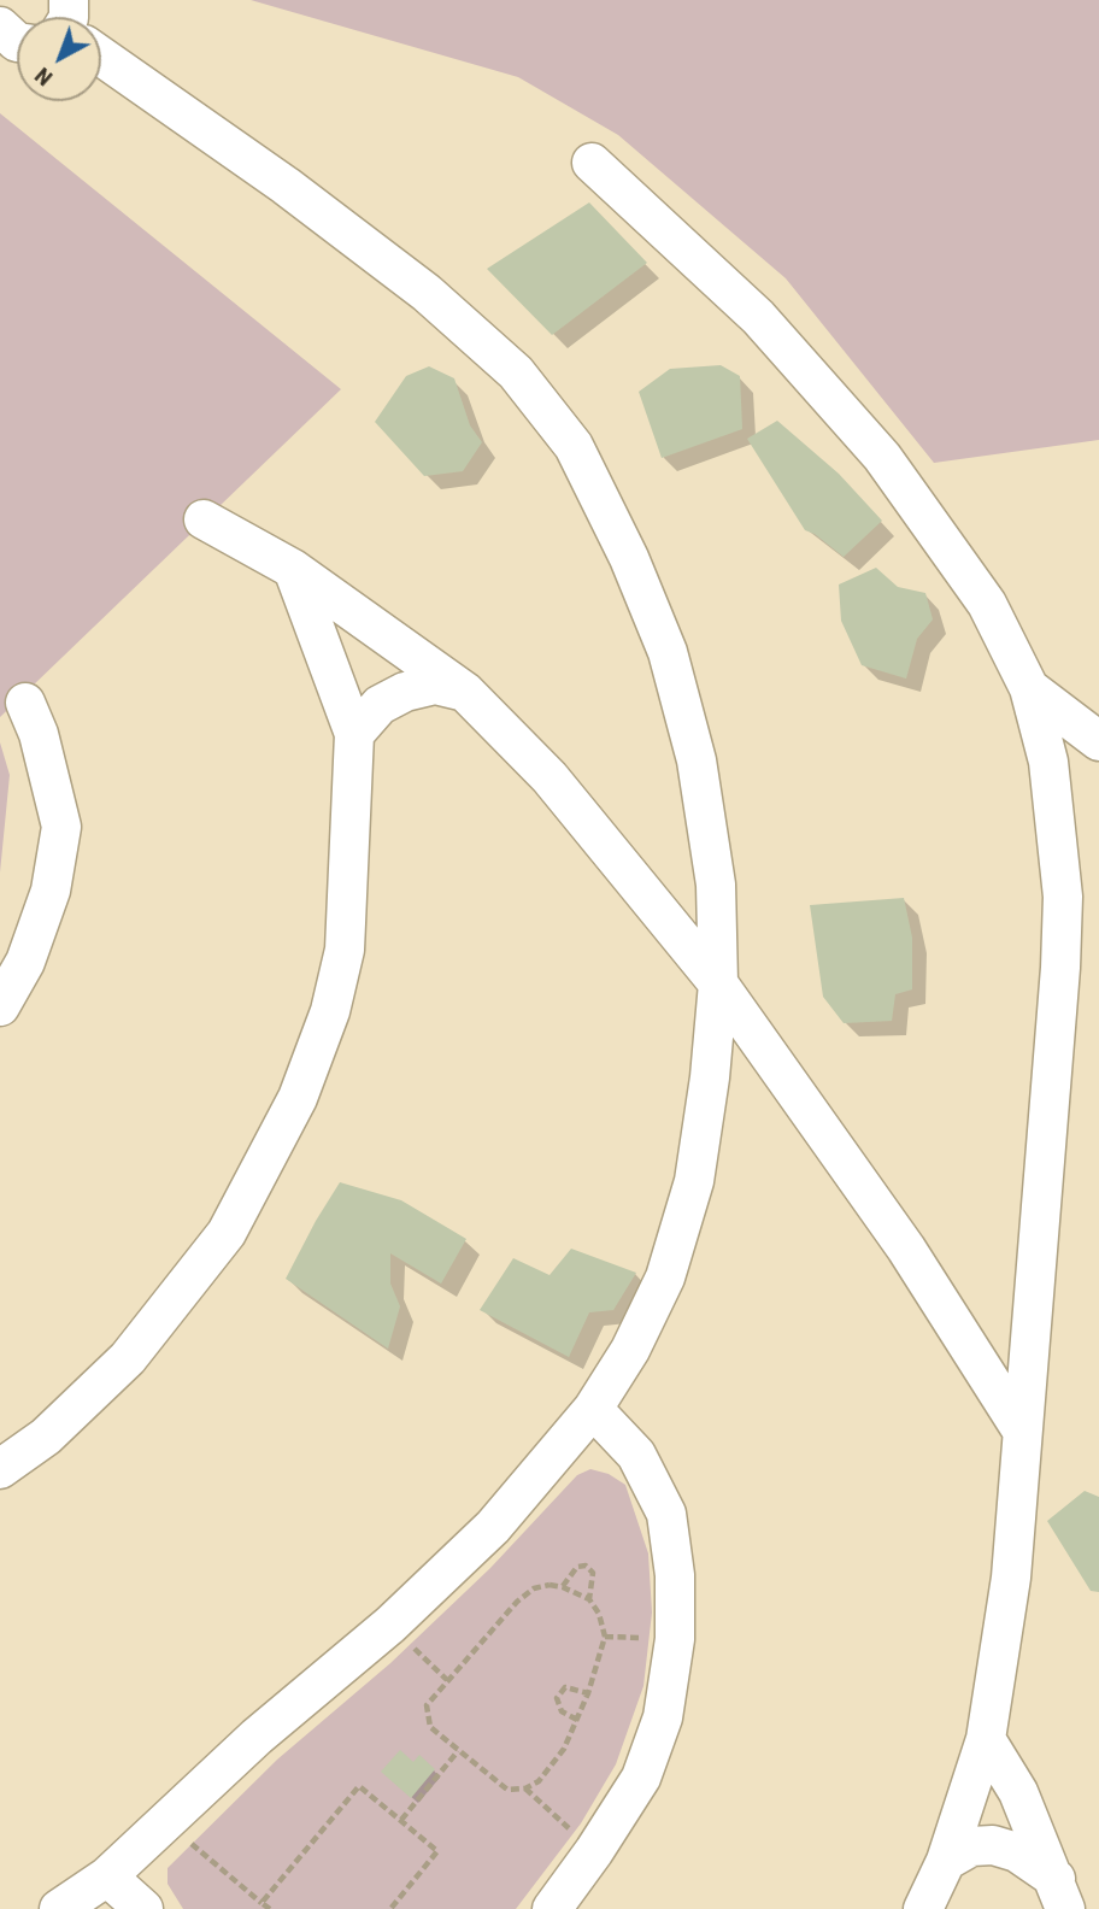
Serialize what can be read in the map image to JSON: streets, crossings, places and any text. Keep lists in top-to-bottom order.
{
  "north": "bottom left"
}
